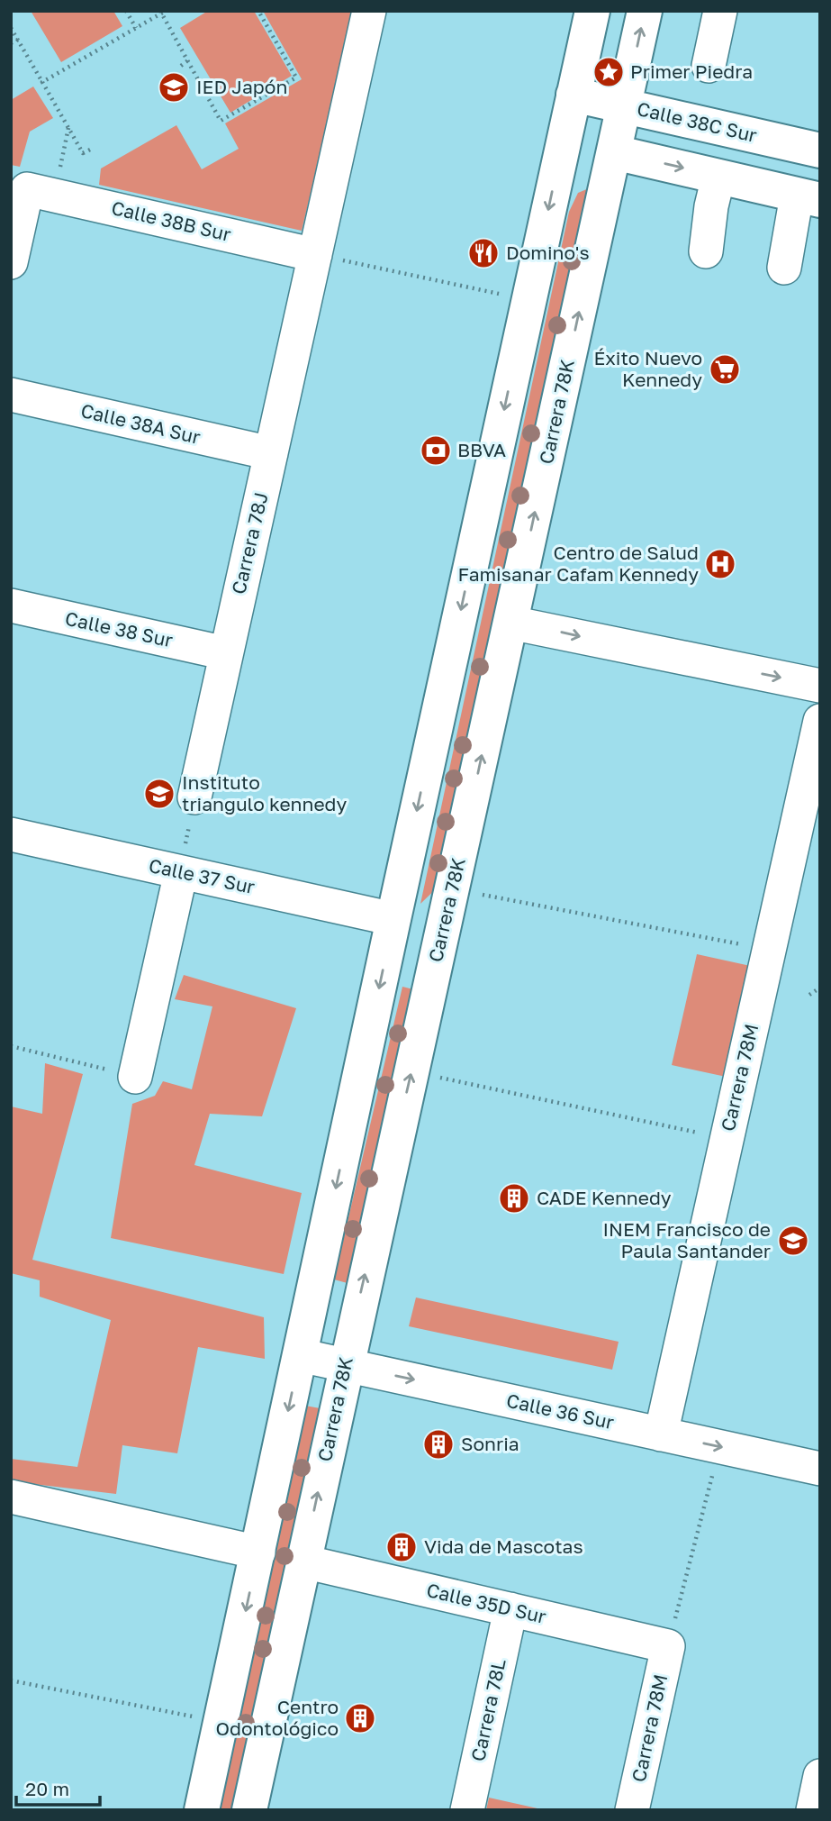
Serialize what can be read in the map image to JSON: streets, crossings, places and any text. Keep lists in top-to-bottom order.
{
  "streets": {
    "main road": ["Calle 38C Sur", "Carrera 78K"],
    "street": [
      "Calle 38B Sur",
      "Calle 38A Sur",
      "Carrera 78J",
      "Calle 38 Sur",
      "Calle 37 Sur",
      "Carrera 78M",
      "Calle 36 Sur",
      "Calle 35D Sur",
      "Carrera 78L"
    ]
  },
  "crossings": [
    ["Calle 38C Sur", "Carrera 78K"],
    ["Calle 38B Sur", "Carrera 78J"],
    ["Carrera 78K", "Calle 36 Sur"],
    ["Carrera 78K", "Calle 35D Sur"],
    ["Calle 38A Sur", "Carrera 78J"],
    ["Carrera 78J", "Calle 38 Sur"],
    ["Carrera 78M", "Calle 36 Sur"],
    ["Carrera 78M", "Calle 35D Sur"],
    ["Calle 35D Sur", "Carrera 78L"]
  ],
  "places": {
    "place": ["Primer Piedra"],
    "school or university": ["IED Japón", "Instituto triangulo kennedy", "INEM Francisco de Paula Santander"],
    "restaurant": ["Domino's"],
    "supermarket": ["Éxito Nuevo Kennedy"],
    "bank": ["BBVA"],
    "hospital": ["Centro de Salud Famisanar Cafam Kennedy"],
    "building": [
      "CADE Kennedy",
      "Sonria",
      "Vida de Mascotas",
      "Centro Odontológico"
    ]
  },
  "scale_bar": "20 m"
}
